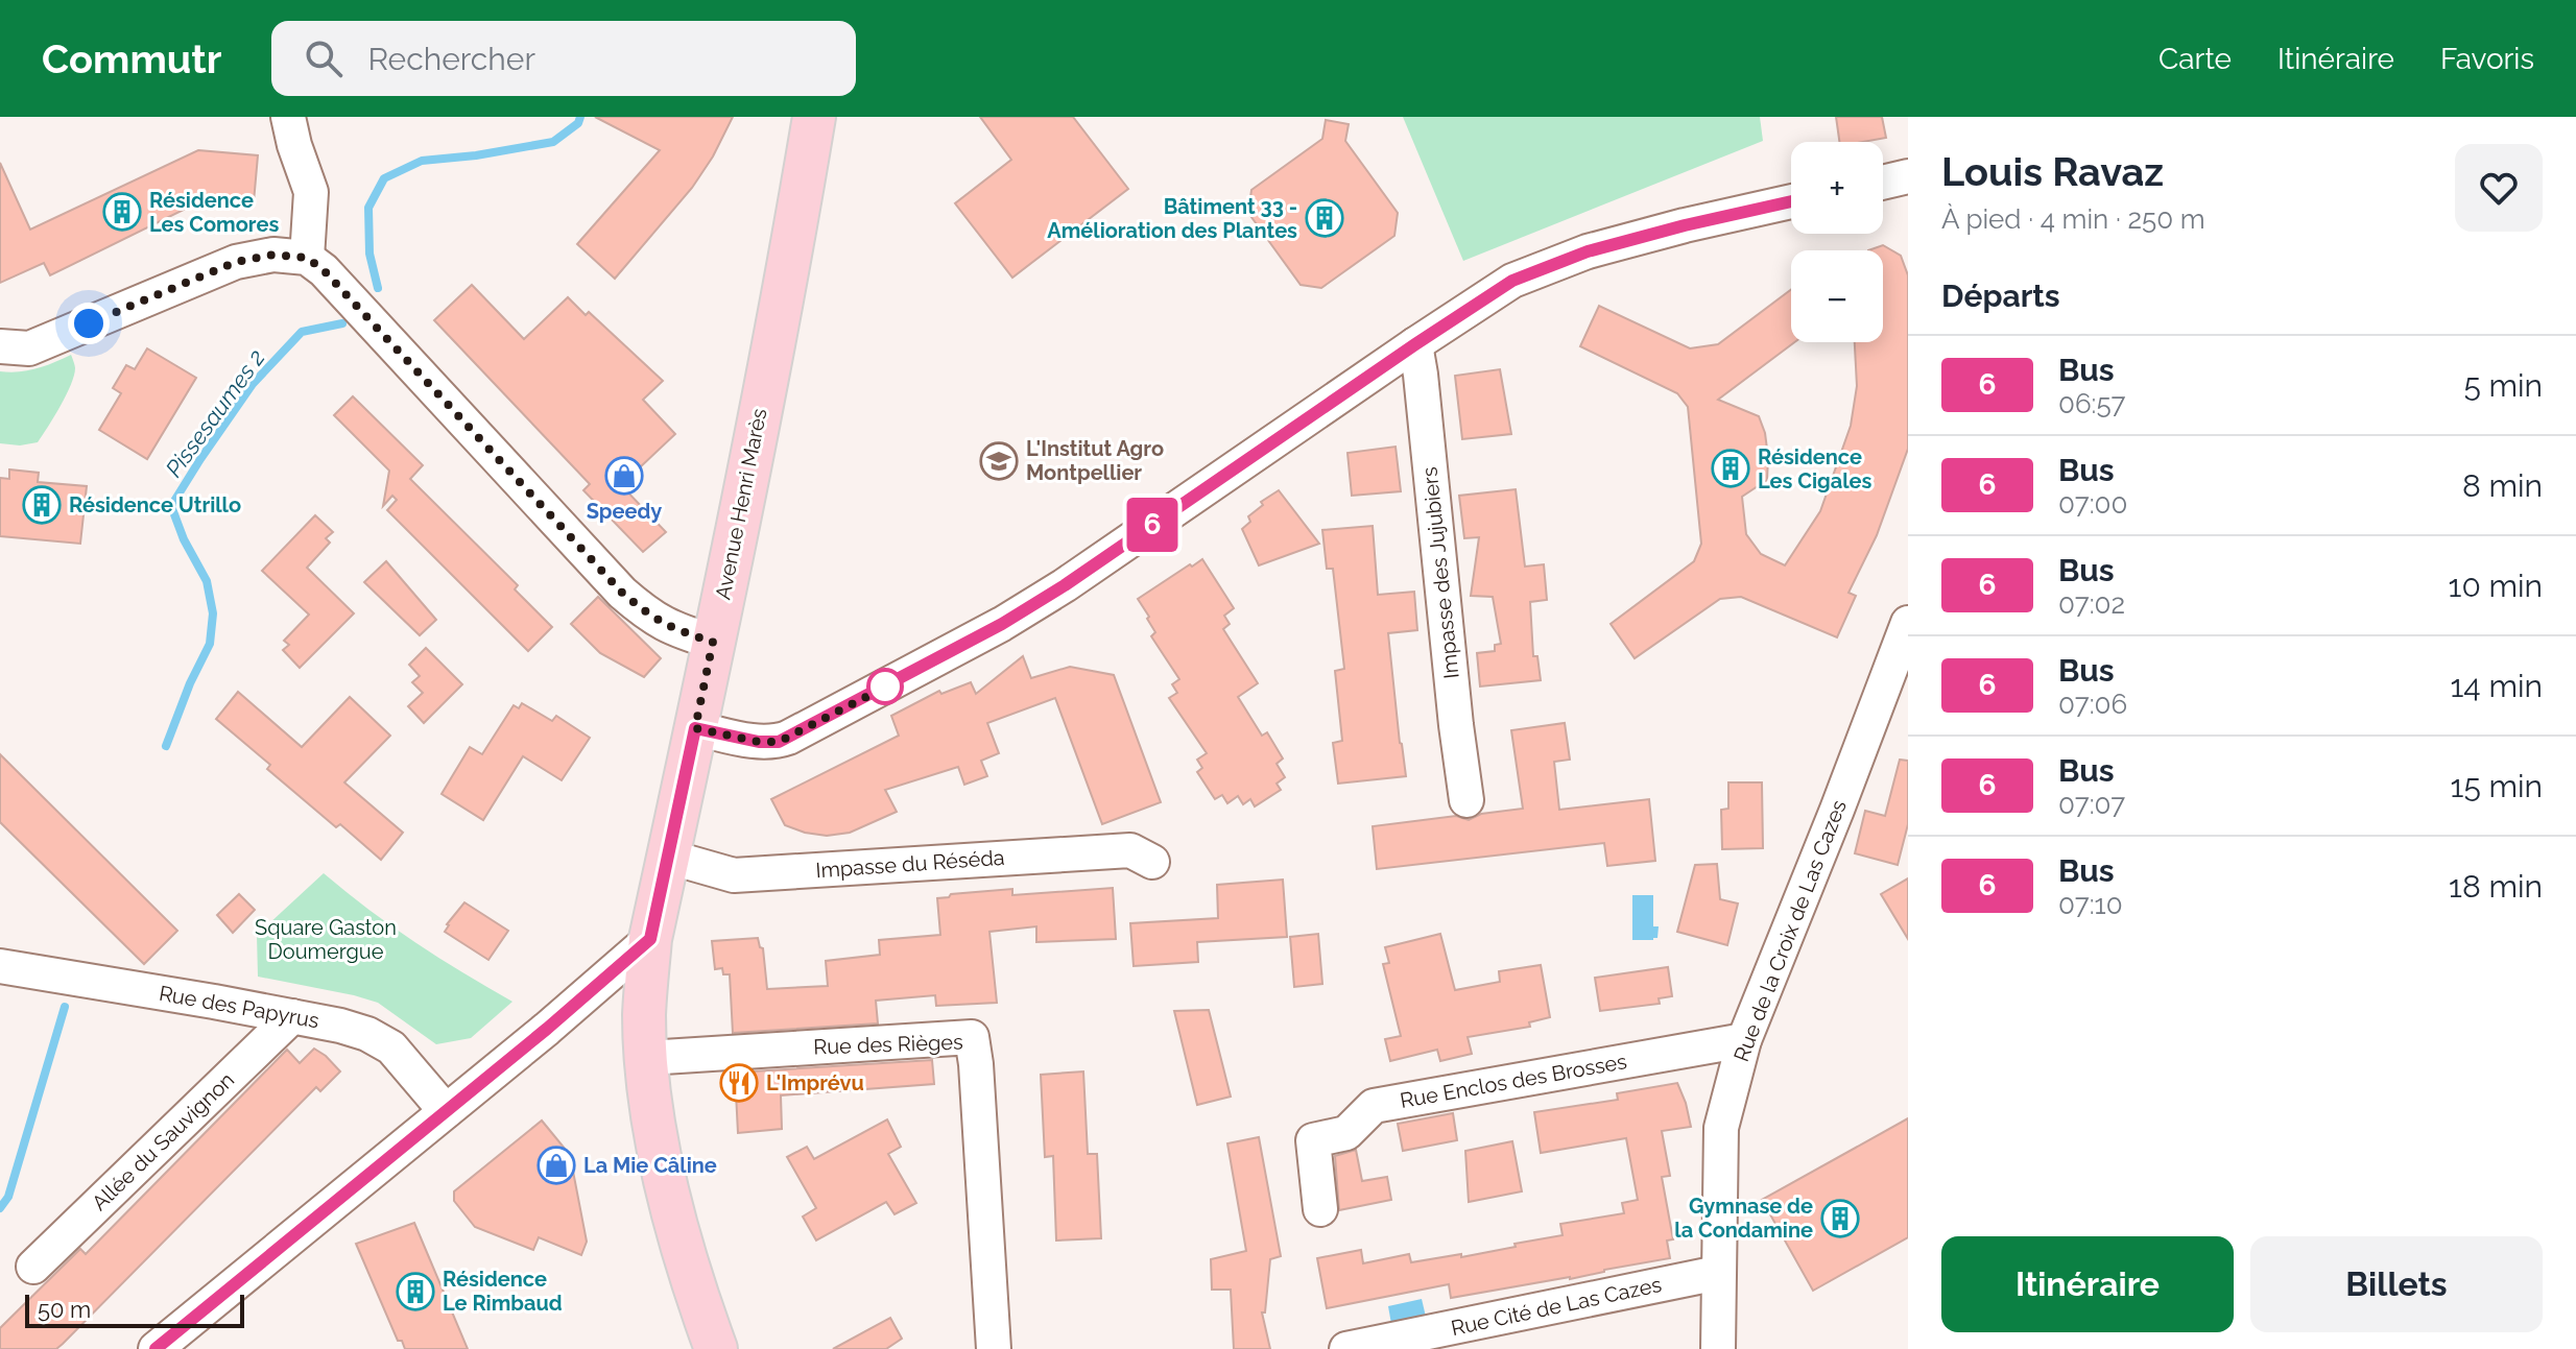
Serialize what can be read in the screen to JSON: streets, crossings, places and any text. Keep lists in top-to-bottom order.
{
  "streets": {
    "main road": ["Avenue Henri Marès"],
    "street": [
      "Impasse des Jujubiers",
      "Impasse du Réséda",
      "Rue de la Croix de Las Cazes",
      "Rue des Papyrus",
      "Rue des Rièges",
      "Rue Enclos des Brosses",
      "Allée du Sauvignon",
      "Rue Cité de Las Cazes"
    ]
  },
  "crossings": [
    ["Avenue Henri Marès", "Impasse du Réséda"],
    ["Avenue Henri Marès", "Rue des Rièges"],
    ["Rue de la Croix de Las Cazes", "Rue Enclos des Brosses"],
    ["Rue de la Croix de Las Cazes", "Rue Cité de Las Cazes"],
    ["Rue des Papyrus", "Allée du Sauvignon"]
  ],
  "water": ["Pissesaumes 2"],
  "parks": ["Square Gaston Doumergue"],
  "places": {
    "building": [
      "Résidence Les Comores",
      "Bâtiment 33 - Amélioration des Plantes",
      "Résidence Les Cigales",
      "Résidence Utrillo",
      "Gymnase de la Condamine",
      "Résidence Le Rimbaud"
    ],
    "school or university": ["L'Institut Agro Montpellier"],
    "shop": ["Speedy", "La Mie Câline"],
    "restaurant": ["L'Imprévu"]
  },
  "lines": ["bus line 6"],
  "scale_bar": "50 m",
  "page": {
    "header": "Commutr",
    "search": "Rechercher",
    "nav": ["Carte", "Itinéraire", "Favoris"],
    "on_map": "6",
    "heading": [
      ["Louis Ravaz", "À pied · 4 min · 250 m"],
      "Départs"
    ],
    "map_buttons": ["+", "−"],
    "list": [
      {
        "mark": "6",
        "name": "Bus",
        "note": "06:57",
        "value": "5 min"
      },
      {
        "mark": "6",
        "name": "Bus",
        "note": "07:00",
        "value": "8 min"
      },
      {
        "mark": "6",
        "name": "Bus",
        "note": "07:02",
        "value": "10 min"
      },
      {
        "mark": "6",
        "name": "Bus",
        "note": "07:06",
        "value": "14 min"
      },
      {
        "mark": "6",
        "name": "Bus",
        "note": "07:07",
        "value": "15 min"
      },
      {
        "mark": "6",
        "name": "Bus",
        "note": "07:10",
        "value": "18 min"
      }
    ],
    "buttons": ["Itinéraire", "Billets"],
    "scale": "50 m"
  }
}
